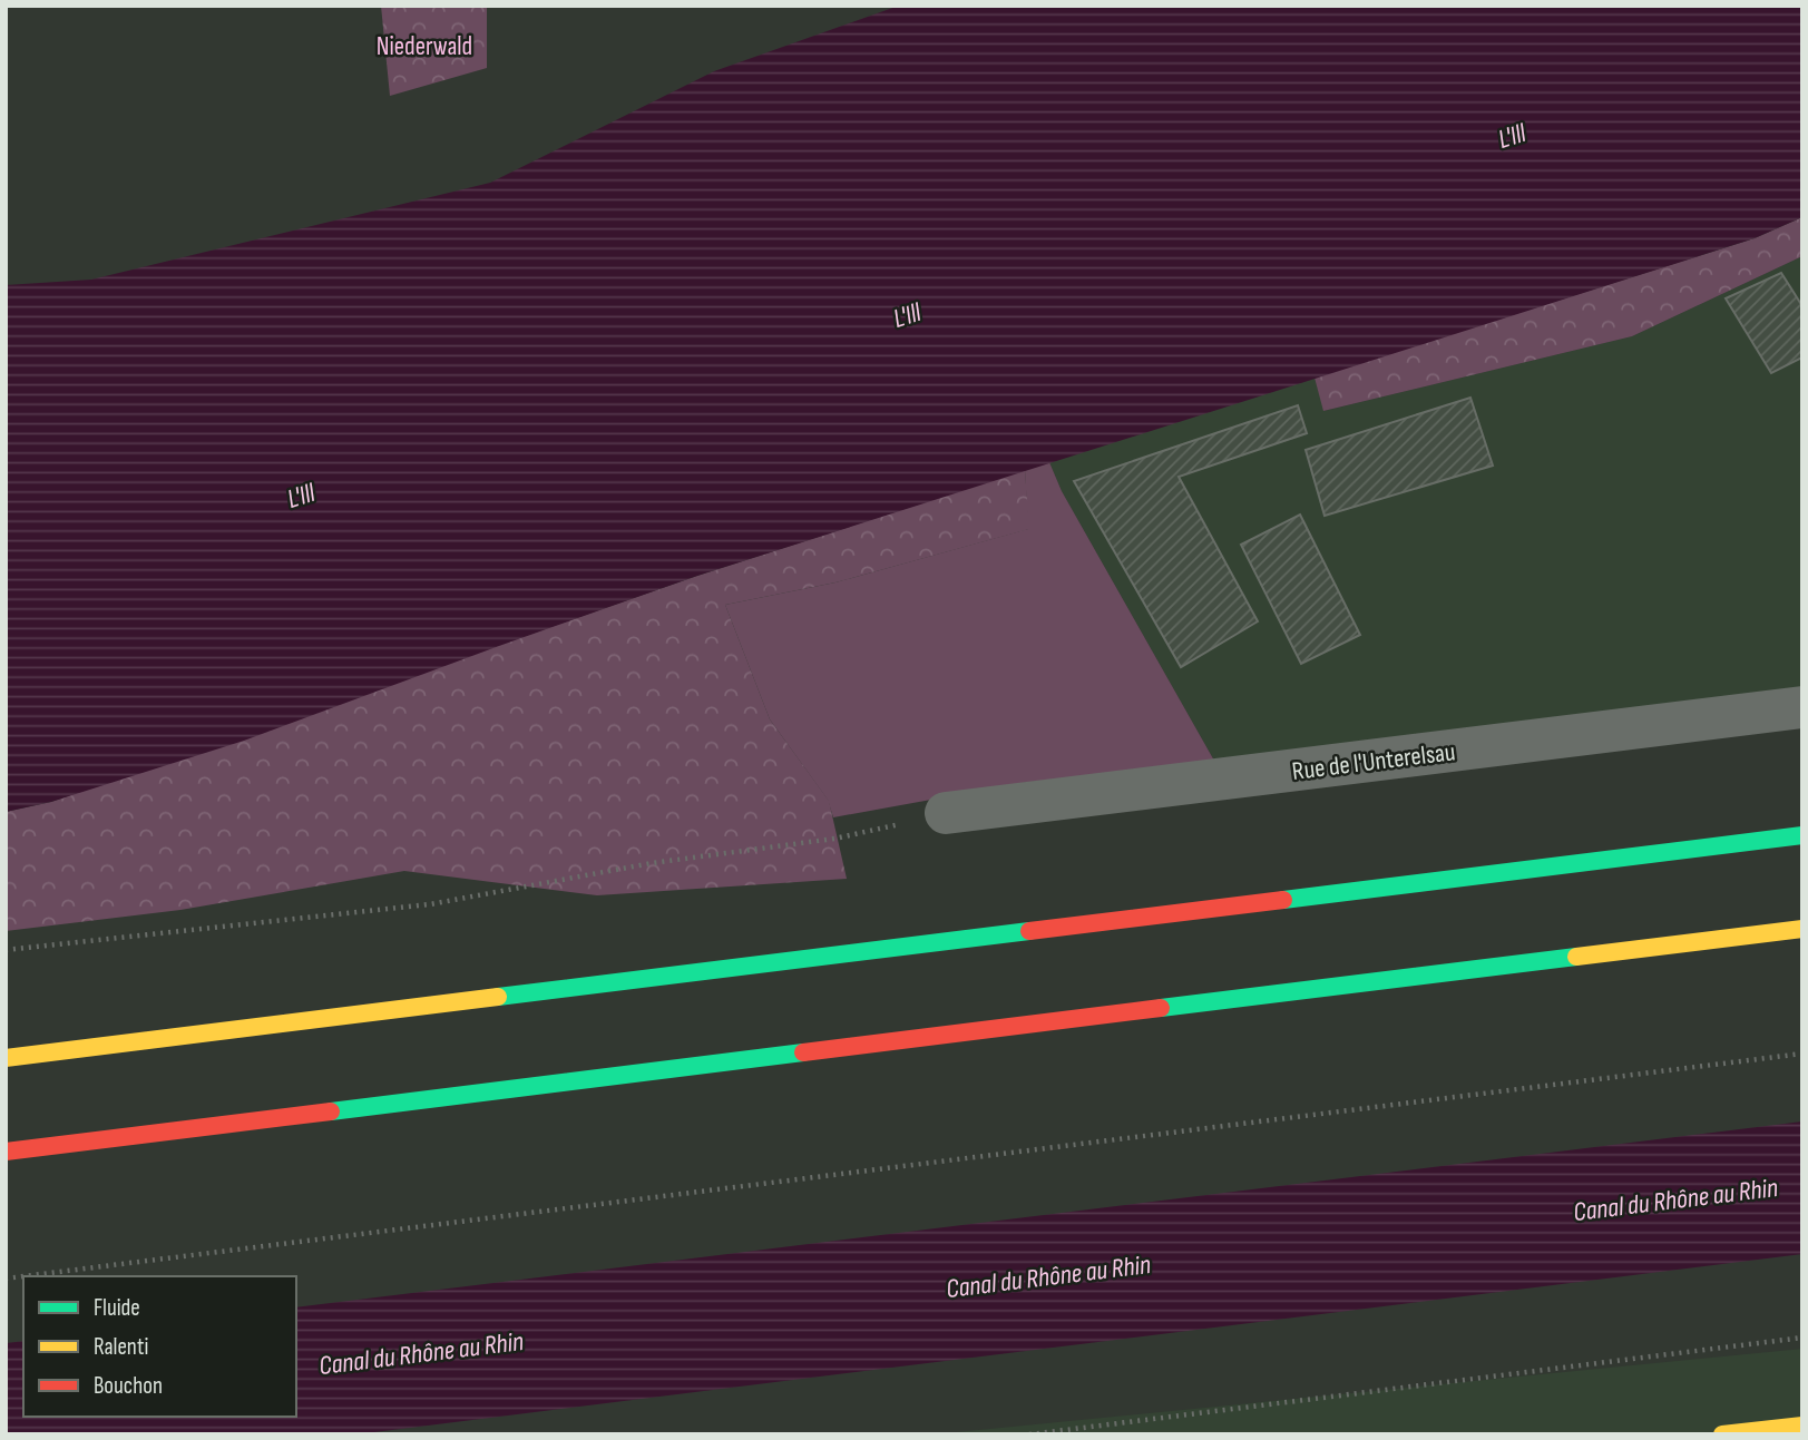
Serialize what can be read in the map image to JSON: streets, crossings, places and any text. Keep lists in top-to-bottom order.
{
  "streets": {
    "street": ["Rue de l'Unterelsau"]
  },
  "water": ["L'Ill", "Canal du Rhône au Rhin"],
  "parks": ["Niederwald"],
  "legend": ["Fluide", "Ralenti", "Bouchon"]
}
